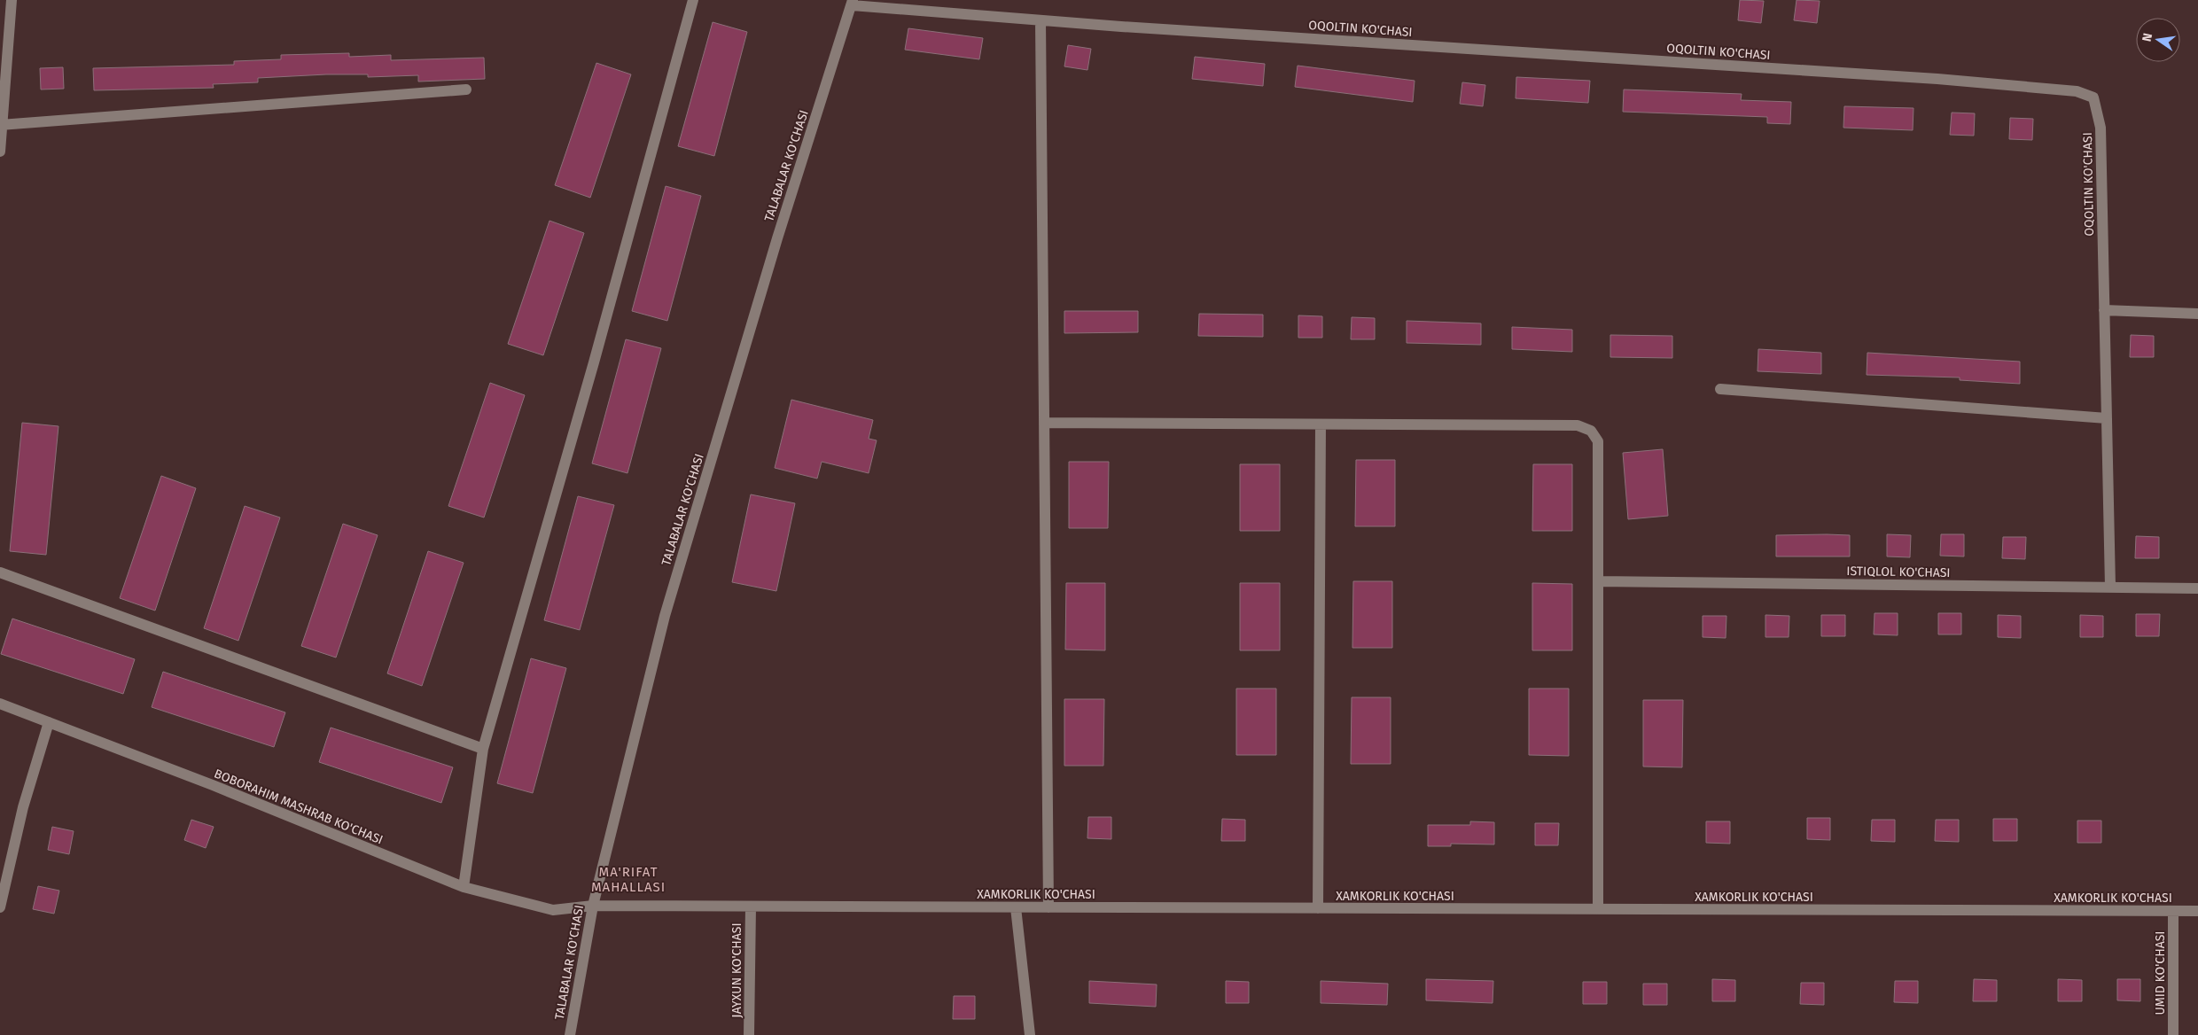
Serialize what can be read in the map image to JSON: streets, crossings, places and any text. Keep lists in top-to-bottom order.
{
  "streets": {
    "street": [
      "OQOLTIN KO'CHASI",
      "TALABALAR KO'CHASI",
      "ISTIQLOL KO'CHASI",
      "BOBORAHIM MASHRAB KO'CHASI",
      "XAMKORLIK KO'CHASI",
      "JAYXUN KO'CHASI",
      "UMID KO'CHASI"
    ]
  },
  "crossings": [
    ["OQOLTIN KO'CHASI", "TALABALAR KO'CHASI"],
    ["OQOLTIN KO'CHASI", "ISTIQLOL KO'CHASI"],
    ["TALABALAR KO'CHASI", "BOBORAHIM MASHRAB KO'CHASI"],
    ["TALABALAR KO'CHASI", "XAMKORLIK KO'CHASI"],
    ["BOBORAHIM MASHRAB KO'CHASI", "XAMKORLIK KO'CHASI"],
    ["XAMKORLIK KO'CHASI", "JAYXUN KO'CHASI"],
    ["XAMKORLIK KO'CHASI", "UMID KO'CHASI"]
  ],
  "districts": ["MA'RIFAT MAHALLASI"],
  "north": "left"
}
